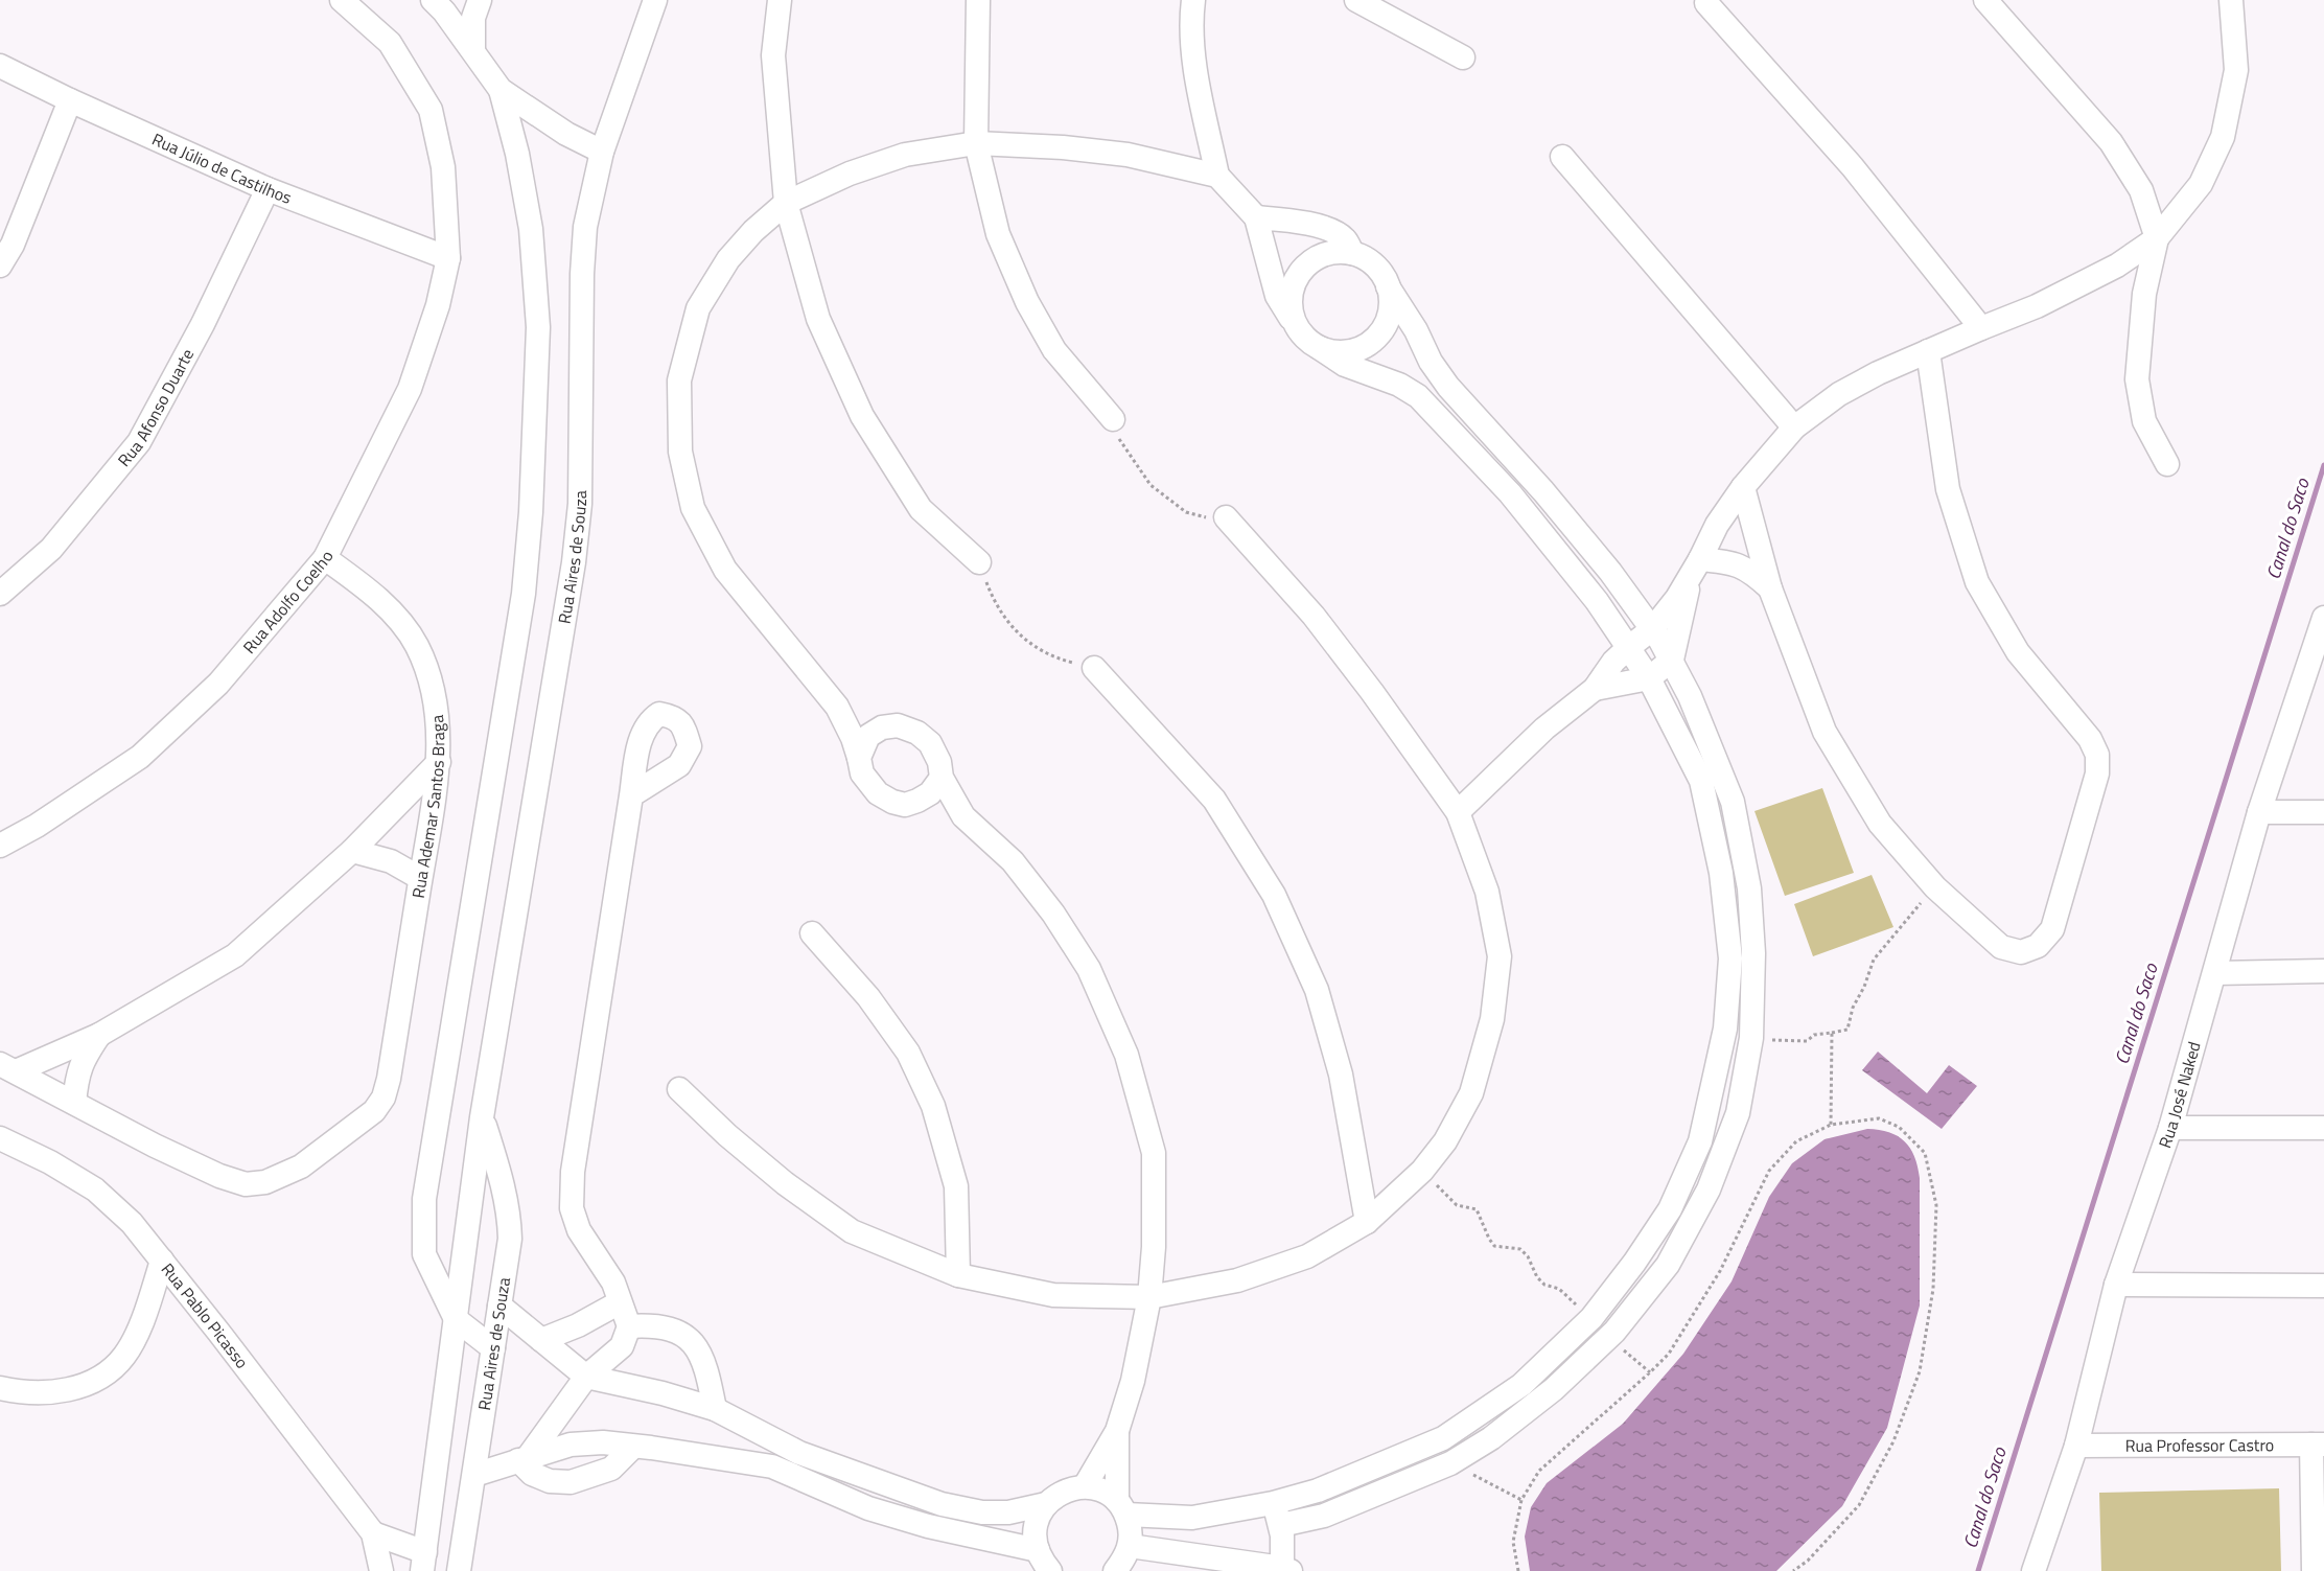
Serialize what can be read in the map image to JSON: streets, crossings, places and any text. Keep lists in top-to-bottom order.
{
  "streets": {
    "street": [
      "Rua Júlio de Castilhos",
      "Rua Afonso Duarte",
      "Rua Aires de Souza",
      "Rua Adolfo Coelho",
      "Rua Ademar Santos Braga",
      "Rua José Naked",
      "Rua Pablo Picasso",
      "Rua Professor Castro"
    ]
  },
  "crossings": [
    ["Rua Júlio de Castilhos", "Rua Afonso Duarte"],
    ["Rua Júlio de Castilhos", "Rua Adolfo Coelho"],
    ["Rua Adolfo Coelho", "Rua Ademar Santos Braga"],
    ["Rua José Naked", "Rua Professor Castro"]
  ],
  "water": ["Canal do Saco"]
}
